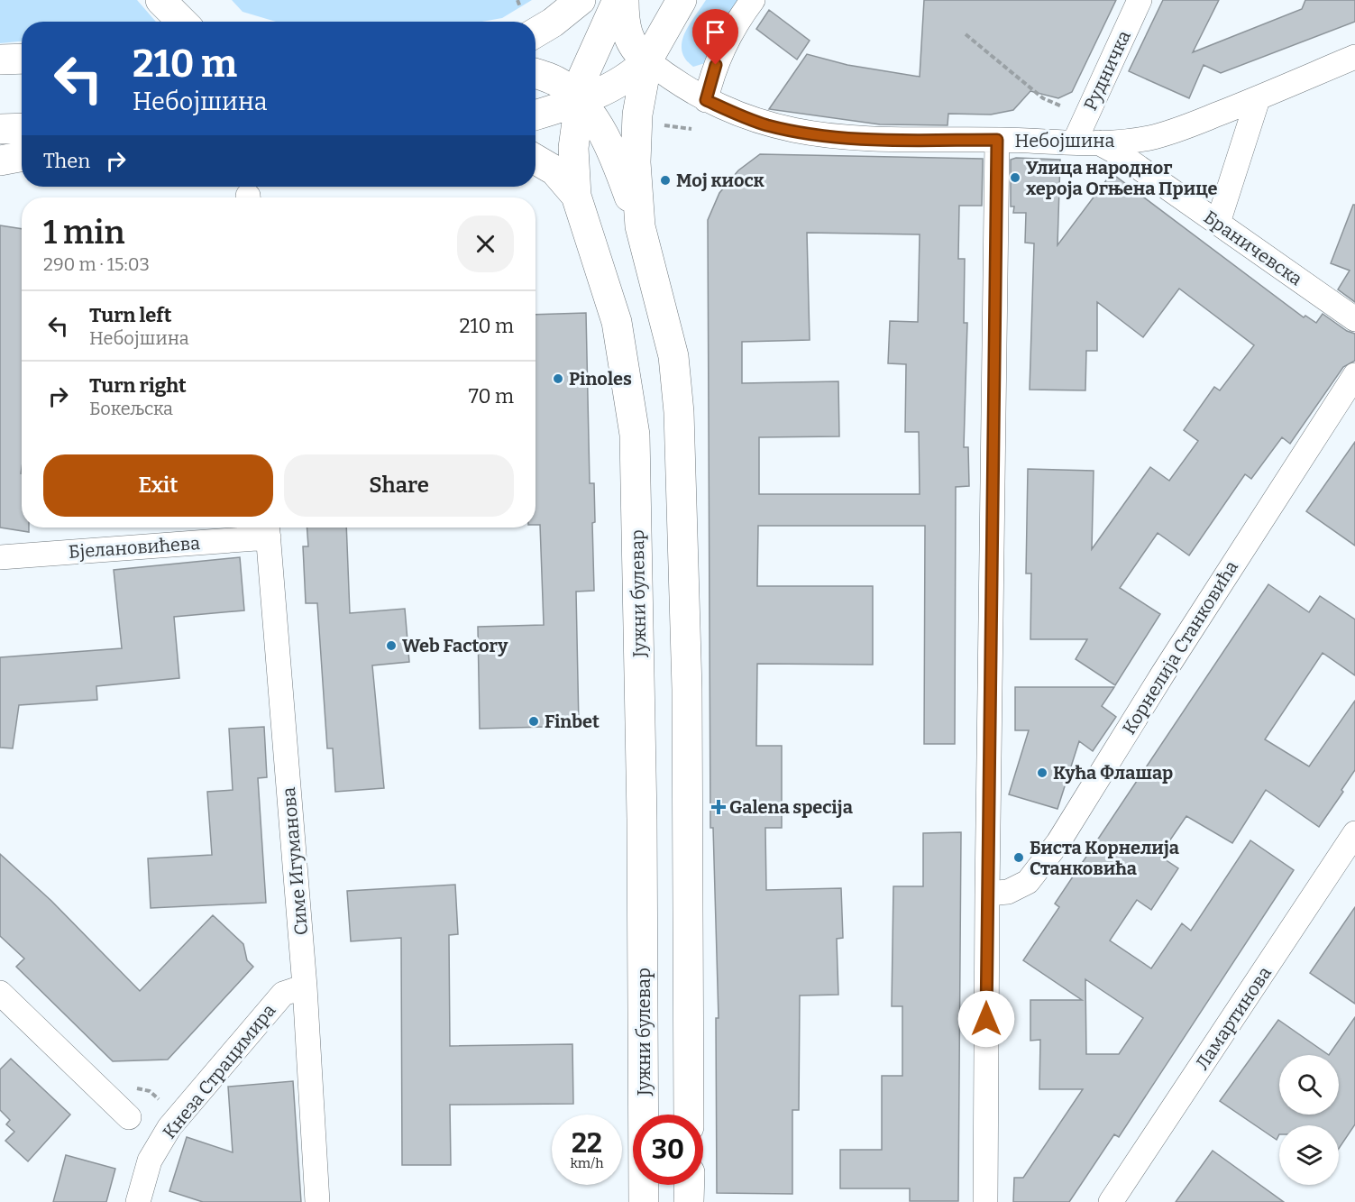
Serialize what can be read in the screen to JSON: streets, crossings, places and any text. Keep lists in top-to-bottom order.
{
  "streets": {
    "main road": ["Јужни булевар"],
    "street": [
      "Рудничка",
      "Небојшина",
      "Браничевска",
      "Бјелановићева",
      "Корнелија Станковића",
      "Симе Игуманова",
      "Ламартинова",
      "Кнеза Страцимира"
    ]
  },
  "crossings": [
    ["Рудничка", "Небојшина"],
    ["Рудничка", "Браничевска"],
    ["Небојшина", "Браничевска"],
    ["Бјелановићева", "Симе Игуманова"],
    ["Симе Игуманова", "Кнеза Страцимира"]
  ],
  "places": {
    "other": [
      "Улица народног хероја Огњена Прице",
      "Мој киоск",
      "Pinoles",
      "Web Factory",
      "Finbet",
      "Кућа Флашар",
      "Биста Корнелија Станковића"
    ],
    "health": ["Galena specija"]
  },
  "page": {
    "turn": ["210 m", "Небојшина"],
    "then": "Then",
    "heading": ["1 min", "290 m · 15:03"],
    "list": [
      {
        "name": "Turn left",
        "note": "Небојшина",
        "value": "210 m"
      },
      {
        "name": "Turn right",
        "note": "Бокељска",
        "value": "70 m"
      }
    ],
    "buttons": ["Exit", "Share"],
    "speed": "22 km/h",
    "limit": "30"
  }
}
